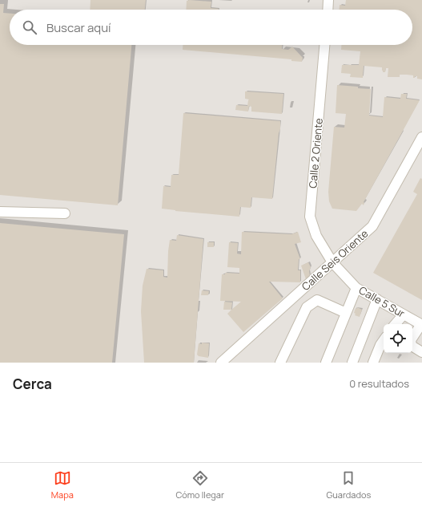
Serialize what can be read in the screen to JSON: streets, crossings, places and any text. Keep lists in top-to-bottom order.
{
  "streets": {
    "street": ["Calle 2 Oriente", "Calle Seis Oriente", "Calle 5 Sur"]
  },
  "crossings": [
    ["Calle 2 Oriente", "Calle Seis Oriente"],
    ["Calle 2 Oriente", "Calle 5 Sur"],
    ["Calle Seis Oriente", "Calle 5 Sur"]
  ],
  "page": {
    "search": "Buscar aquí",
    "heading": ["Cerca", "0 resultados"],
    "nav": ["Mapa", "Cómo llegar", "Guardados"]
  }
}
